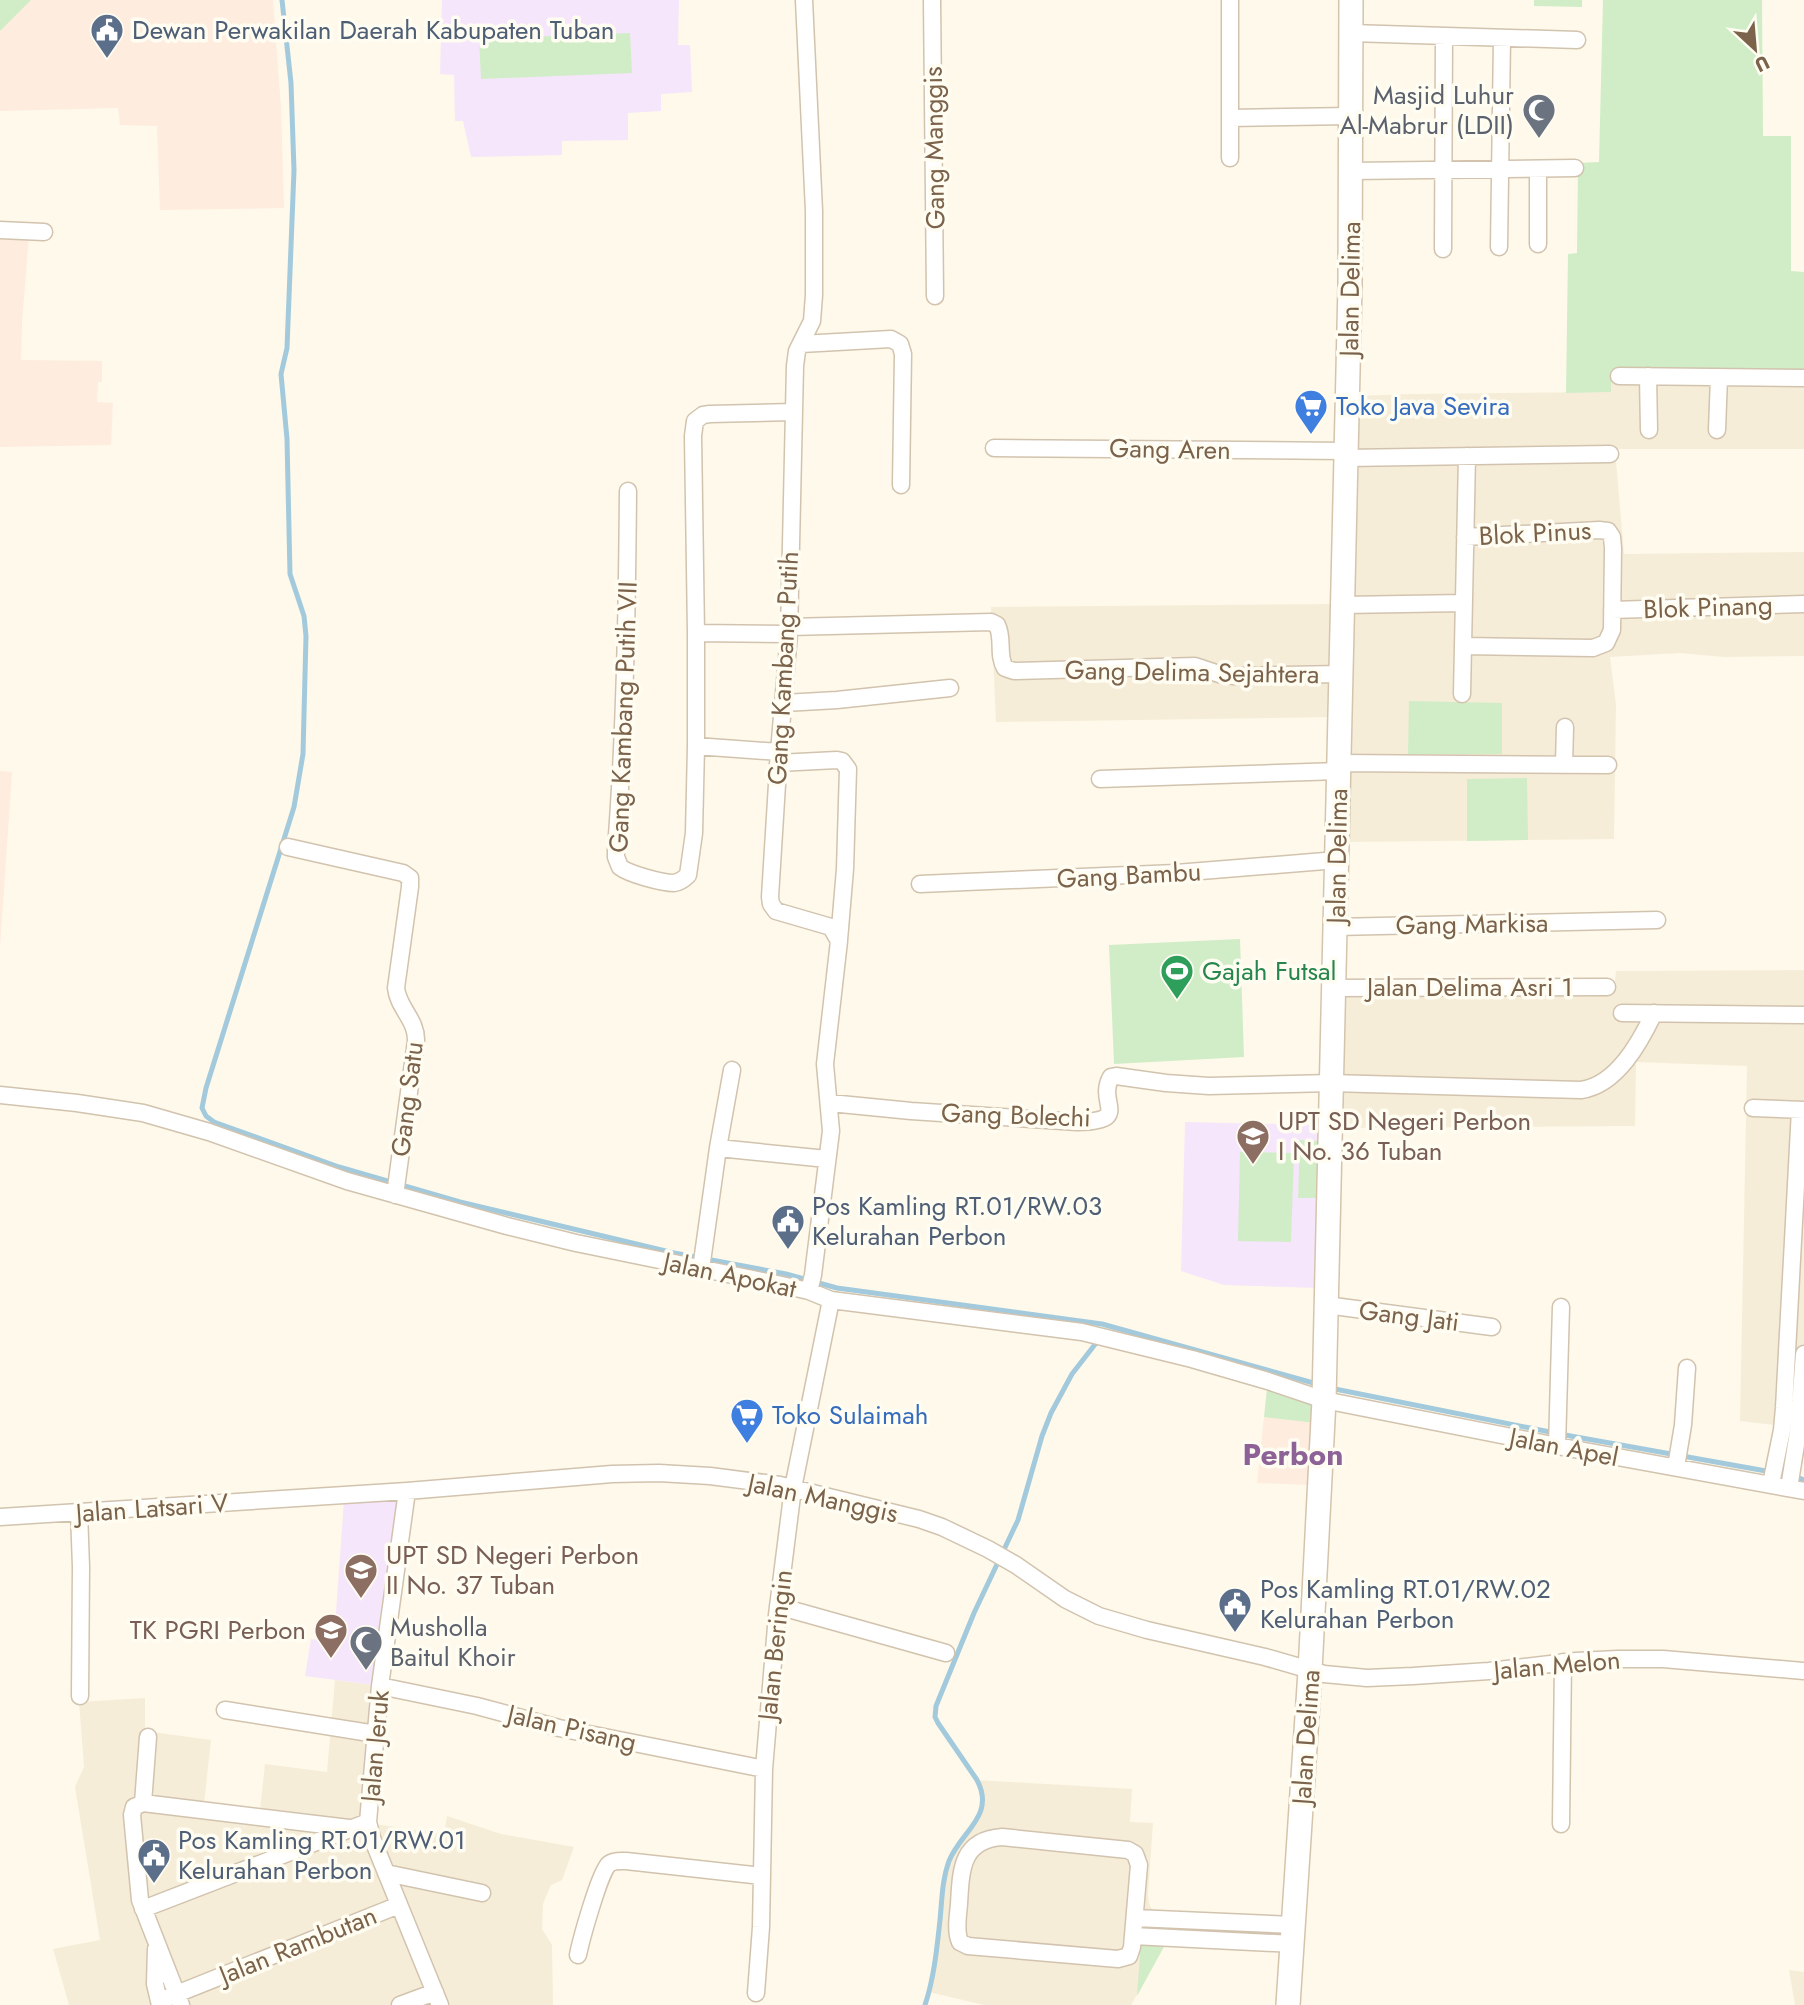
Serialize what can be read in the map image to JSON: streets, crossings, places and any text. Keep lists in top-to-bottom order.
{
  "streets": {
    "street": [
      "Gang Manggis",
      "Jalan Delima",
      "Gang Aren",
      "Blok Pinus",
      "Blok Pinang",
      "Gang Kambang Putih",
      "Gang Delima Sejahtera",
      "Gang Kambang Putih VII",
      "Gang Bambu",
      "Gang Markisa",
      "Jalan Delima Asri 1",
      "Gang Satu",
      "Gang Bolechi",
      "Jalan Apokat",
      "Gang Jati",
      "Jalan Apel",
      "Jalan Manggis",
      "Jalan Latsari V",
      "Jalan Beringin",
      "Jalan Melon",
      "Jalan Pisang",
      "Jalan Jeruk",
      "Jalan Rambutan"
    ]
  },
  "crossings": [
    ["Jalan Delima", "Gang Aren"],
    ["Jalan Delima", "Gang Delima Sejahtera"],
    ["Jalan Delima", "Gang Bambu"],
    ["Jalan Delima", "Gang Markisa"],
    ["Jalan Delima", "Jalan Delima Asri 1"],
    ["Jalan Delima", "Gang Bolechi"],
    ["Jalan Delima", "Jalan Apokat"],
    ["Jalan Delima", "Gang Jati"],
    ["Jalan Delima", "Jalan Apel"],
    ["Jalan Delima", "Jalan Manggis"],
    ["Jalan Delima", "Jalan Melon"],
    ["Blok Pinus", "Blok Pinang"],
    ["Gang Kambang Putih", "Gang Delima Sejahtera"],
    ["Gang Satu", "Jalan Apokat"],
    ["Jalan Apokat", "Jalan Apel"],
    ["Jalan Apokat", "Jalan Beringin"],
    ["Jalan Manggis", "Jalan Latsari V"],
    ["Jalan Manggis", "Jalan Beringin"],
    ["Jalan Manggis", "Jalan Melon"],
    ["Jalan Manggis", "Jalan Jeruk"],
    ["Jalan Beringin", "Jalan Pisang"],
    ["Jalan Pisang", "Jalan Jeruk"],
    ["Jalan Jeruk", "Jalan Rambutan"]
  ],
  "districts": ["Perbon"],
  "places": {
    "public building": [
      "Dewan Perwakilan Daerah Kabupaten Tuban",
      "Pos Kamling RT.01/RW.03 Kelurahan Perbon",
      "Pos Kamling RT.01/RW.02 Kelurahan Perbon",
      "Pos Kamling RT.01/RW.01 Kelurahan Perbon"
    ],
    "mosque": ["Masjid Luhur Al-Mabrur (LDII)", "Musholla Baitul Khoir"],
    "supermarket": ["Toko Java Sevira", "Toko Sulaimah"],
    "sports": ["Gajah Futsal"],
    "school or university": ["UPT SD Negeri Perbon I No. 36 Tuban", "UPT SD Negeri Perbon II No. 37 Tuban", "TK PGRI Perbon"]
  },
  "north": "bottom right"
}
